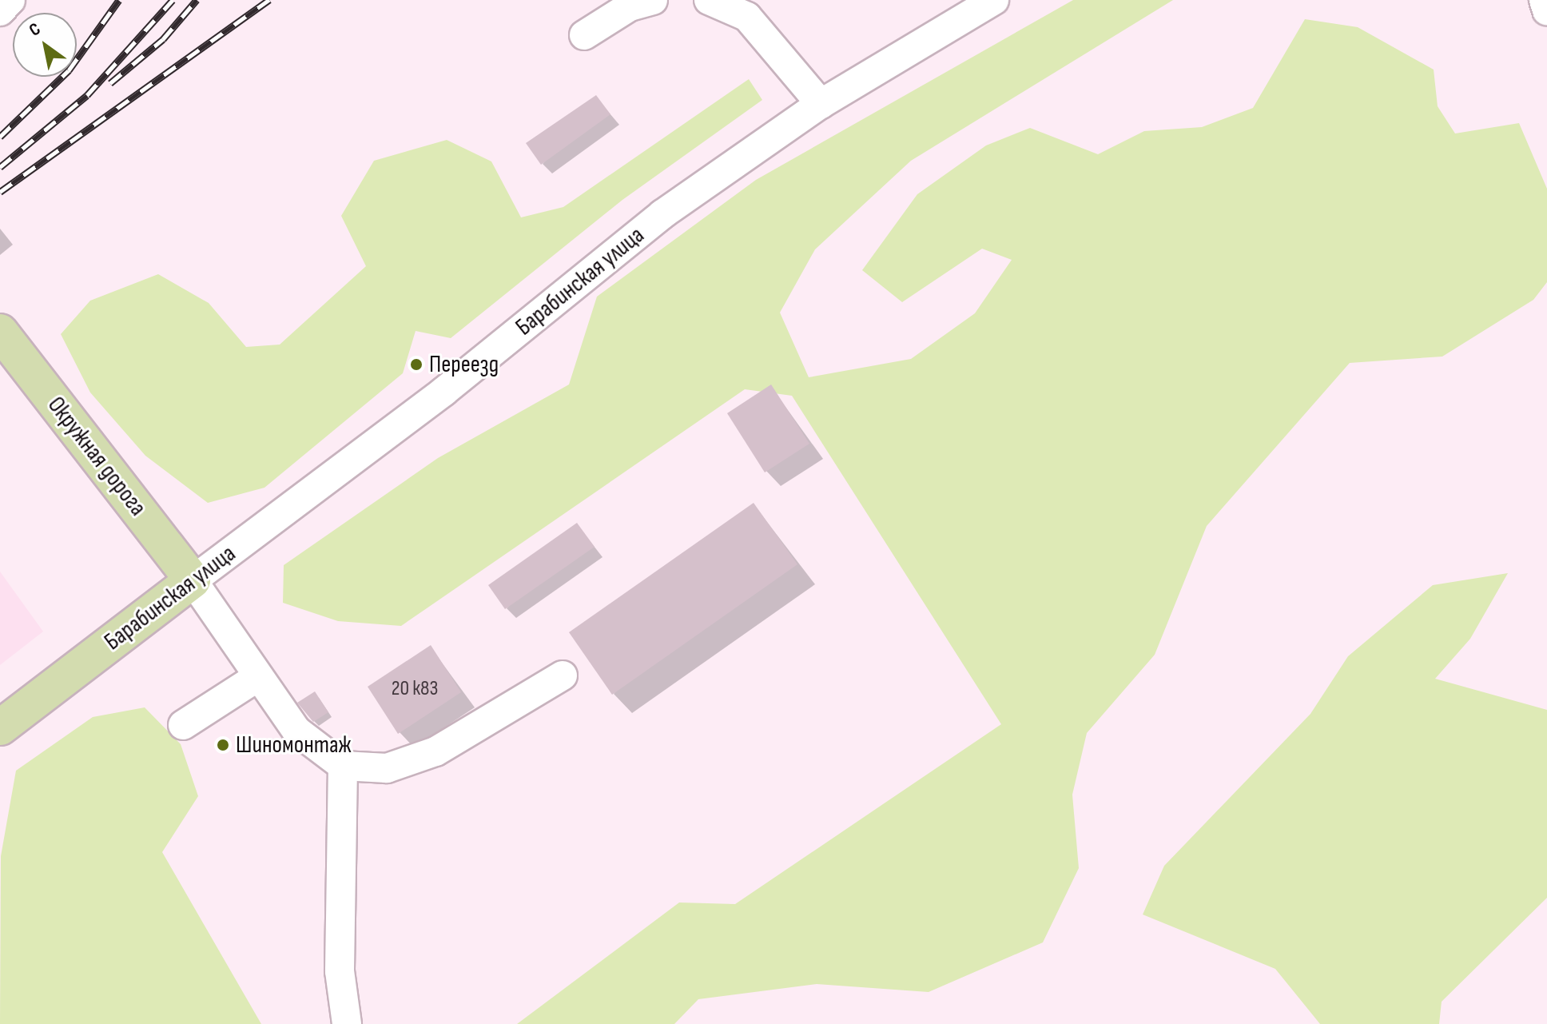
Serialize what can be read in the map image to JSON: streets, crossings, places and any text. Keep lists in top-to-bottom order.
{
  "streets": {
    "main road": ["Барабинская улица", "Окружная дорога"]
  },
  "crossings": [
    ["Барабинская улица", "Окружная дорога"]
  ],
  "places": ["Переезд", "Шиномонтаж"],
  "house_numbers": ["20 к83"],
  "north": "top left"
}
